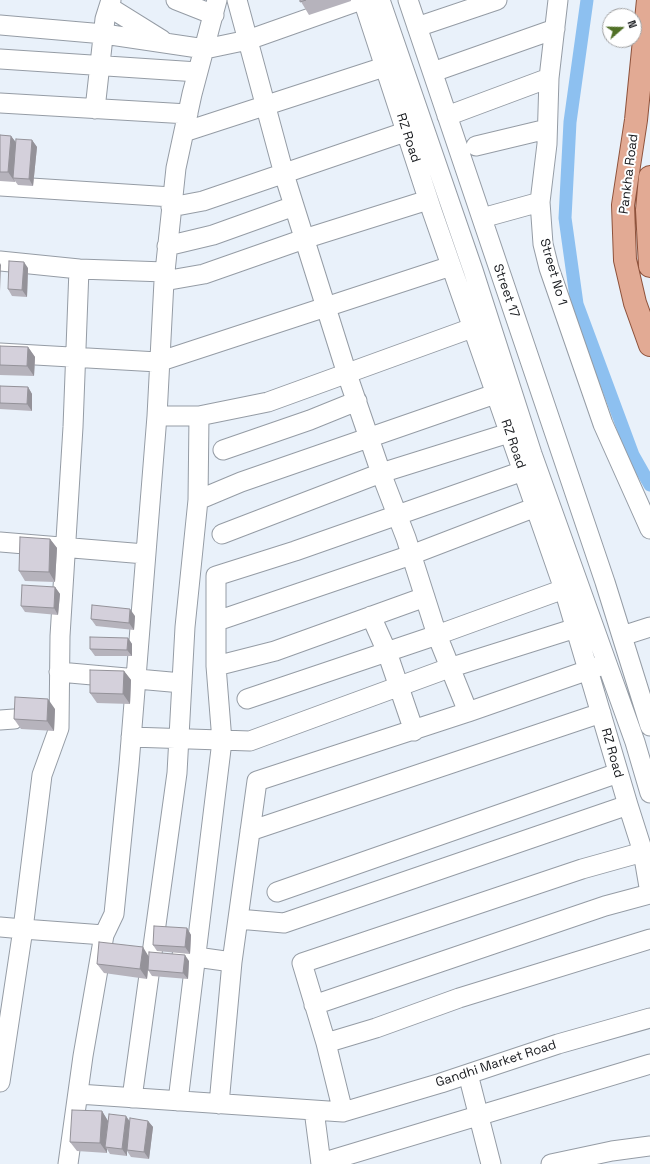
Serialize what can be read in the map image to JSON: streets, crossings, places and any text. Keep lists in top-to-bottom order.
{
  "streets": {
    "main road": ["Pankha Road"],
    "street": [
      "RZ Road",
      "Street No 1",
      "Street 17",
      "Gandhi Market Road"
    ]
  },
  "north": "right"
}
